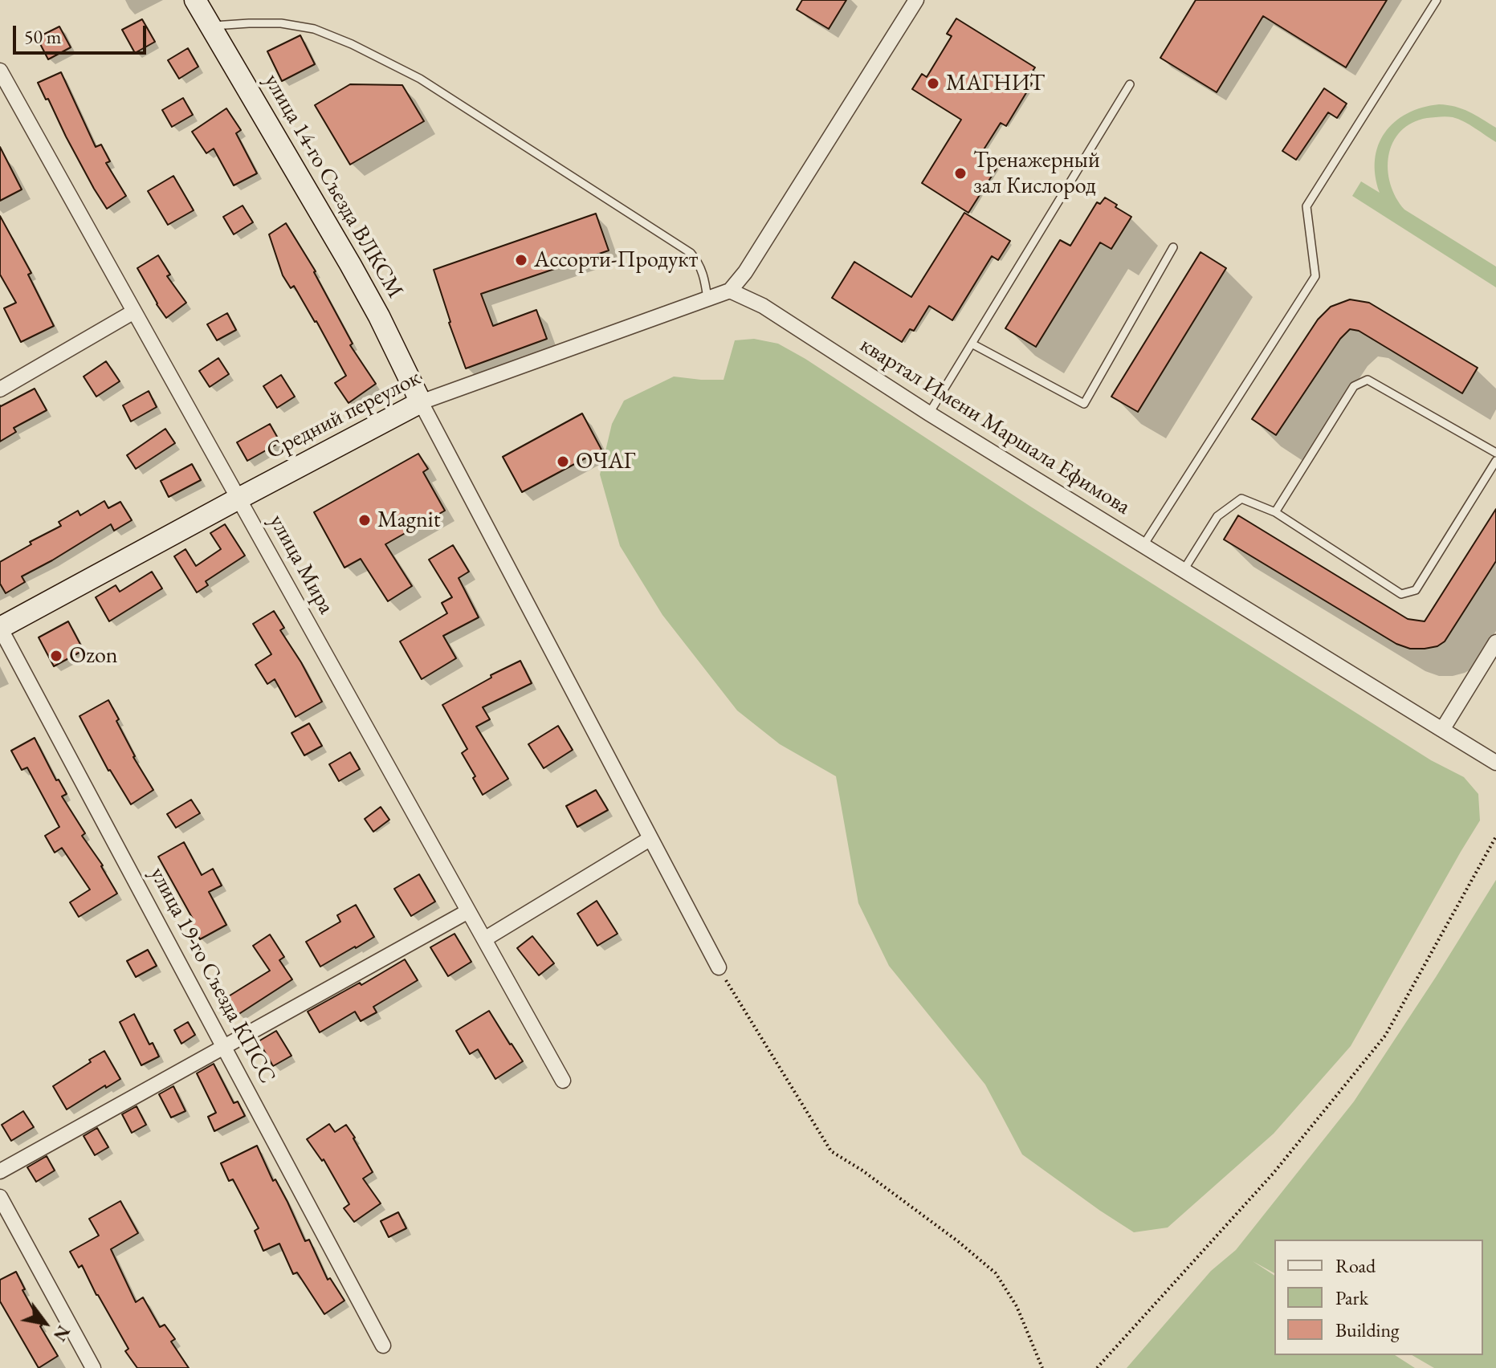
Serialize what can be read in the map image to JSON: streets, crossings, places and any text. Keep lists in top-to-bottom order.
{
  "streets": {
    "street": [
      "улица 14-го Съезда ВЛКСМ",
      "Средний переулок",
      "квартал Имени Маршала Ефимова",
      "улица Мира",
      "улица 19-го Съезда КПСС"
    ]
  },
  "crossings": [
    ["улица 14-го Съезда ВЛКСМ", "Средний переулок"],
    ["Средний переулок", "квартал Имени Маршала Ефимова"],
    ["Средний переулок", "улица Мира"],
    ["Средний переулок", "улица 19-го Съезда КПСС"]
  ],
  "places": [
    "МАГНИТ",
    "Тренажерный зал Кислород",
    "Ассорти-Продукт",
    "ОЧАГ",
    "Magnit",
    "Ozon"
  ],
  "legend": ["Road", "Park", "Building"],
  "scale_bar": "50 m",
  "north": "bottom right"
}
